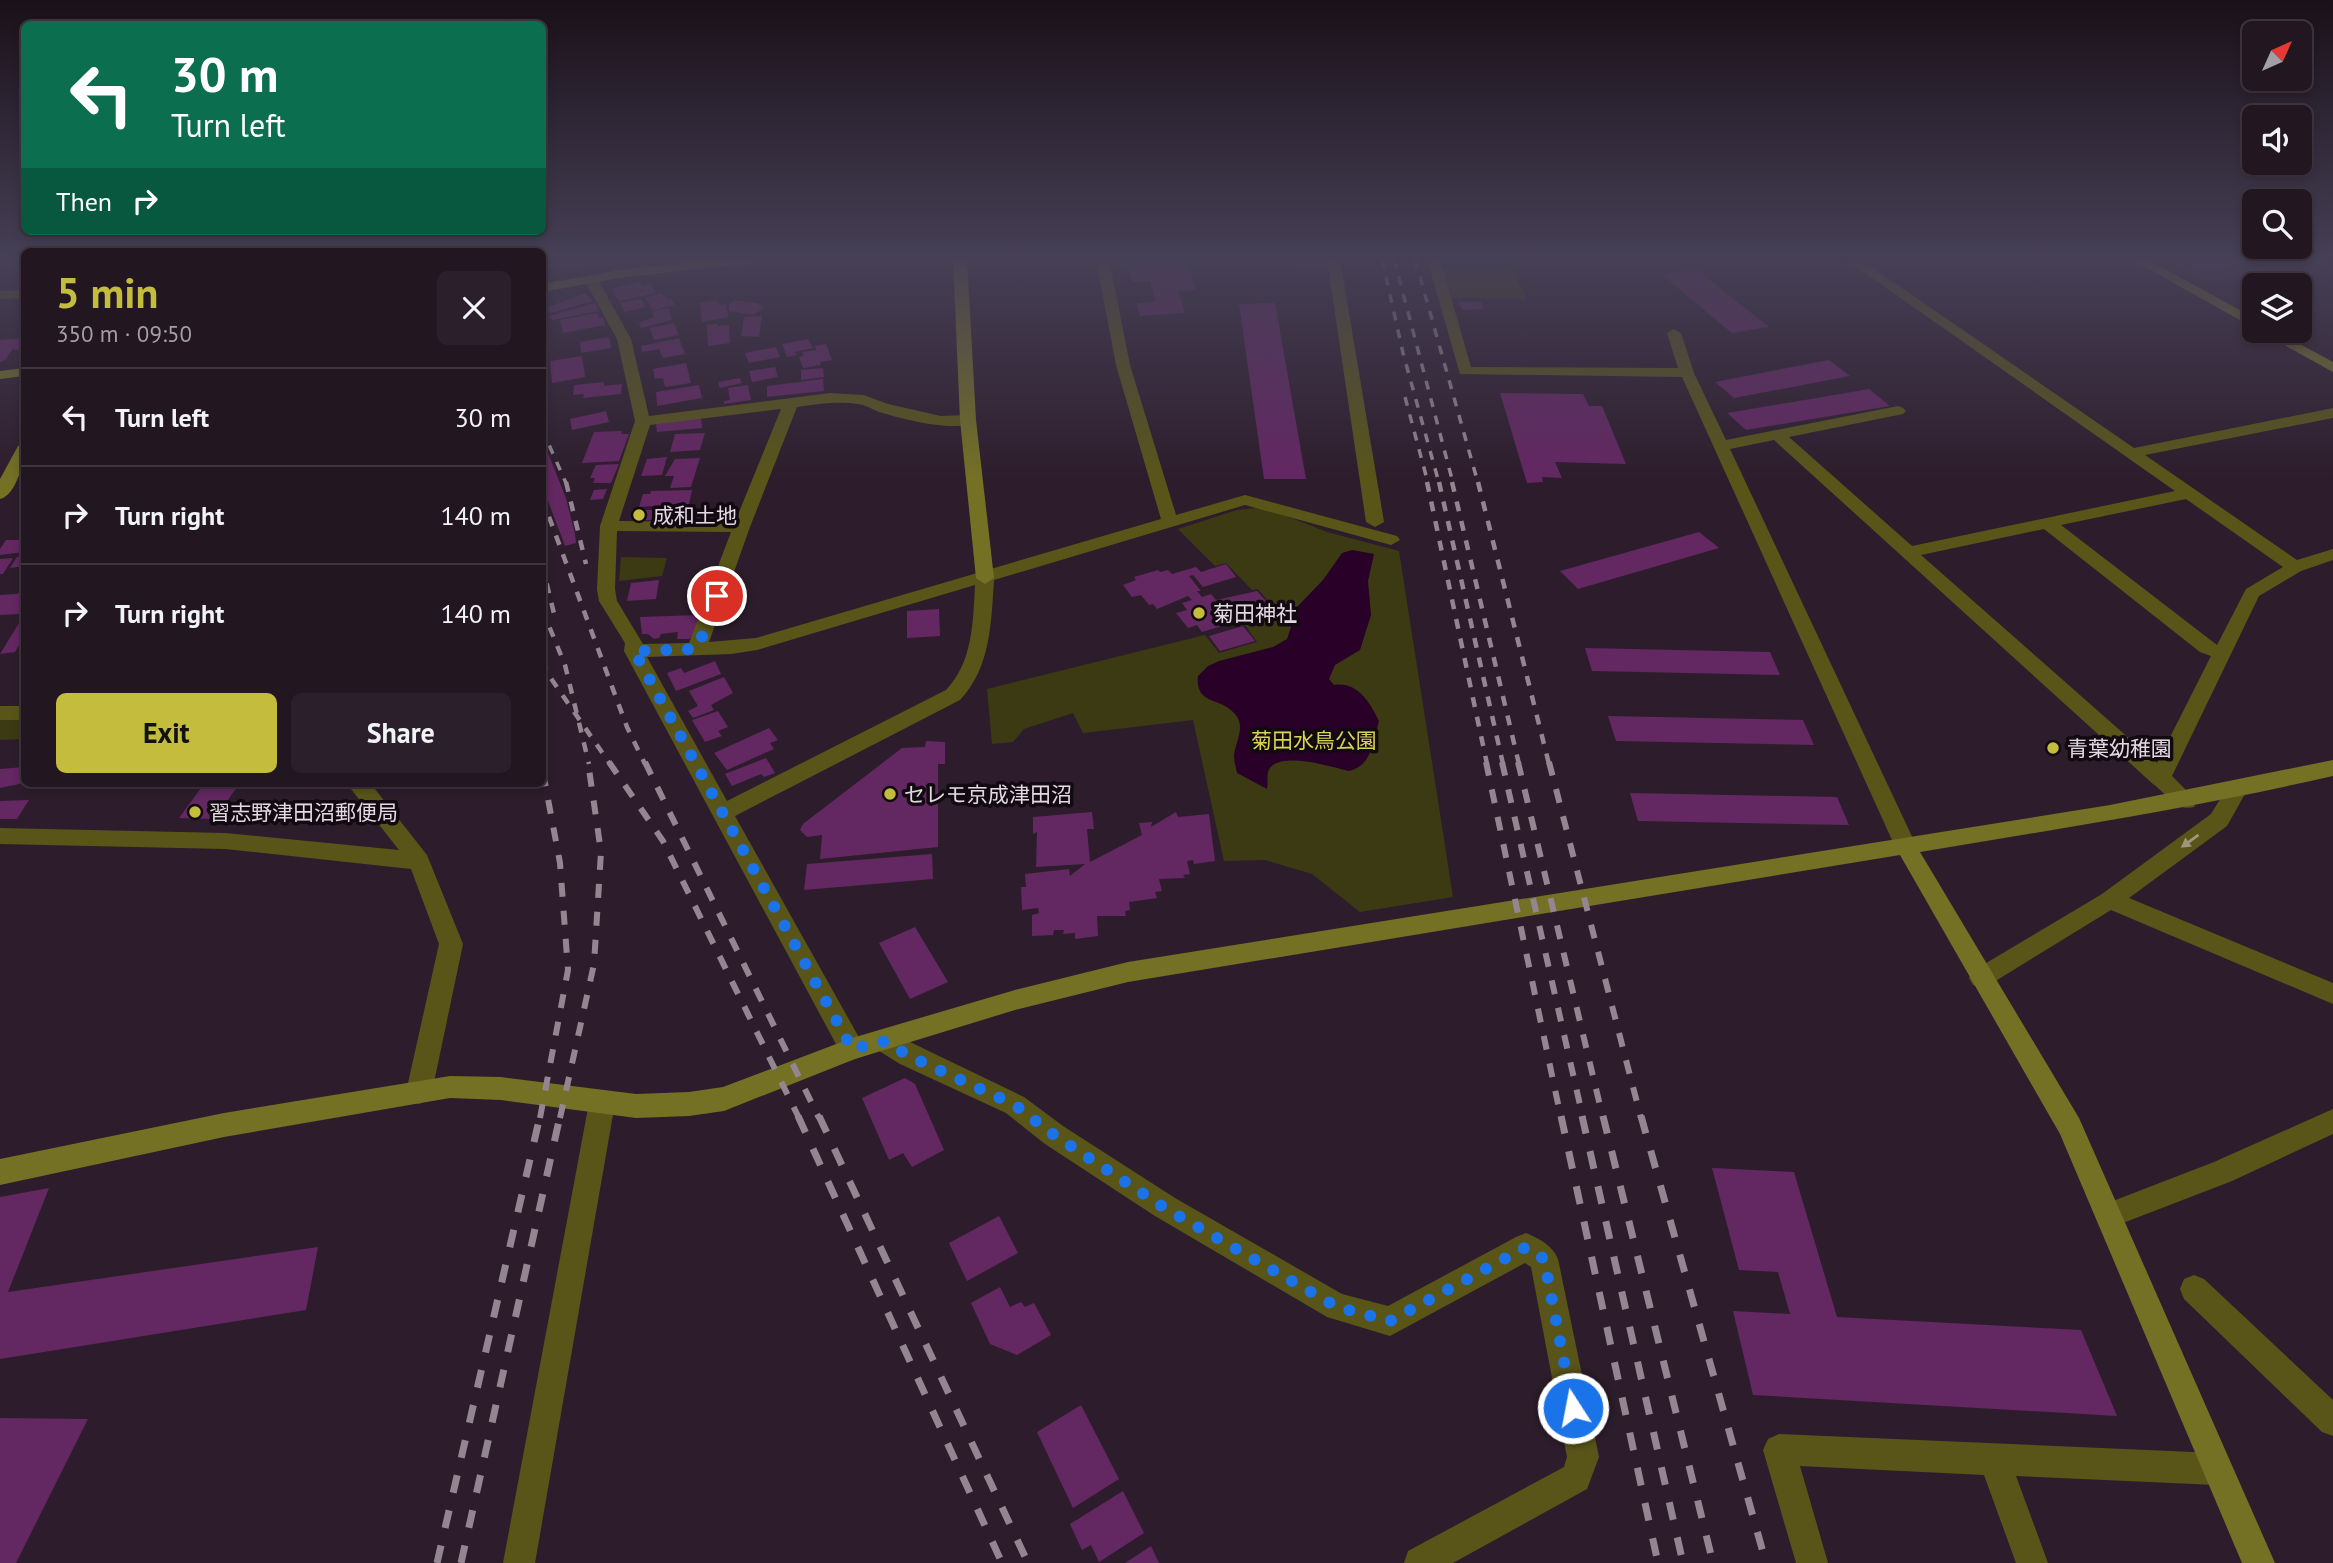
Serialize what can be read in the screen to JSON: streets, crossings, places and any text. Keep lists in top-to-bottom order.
{
  "parks": ["菊田水鳥公園"],
  "places": [
    "成和土地",
    "菊田神社",
    "青葉幼稚園",
    "セレモ京成津田沼",
    "習志野津田沼郵便局"
  ],
  "north": "top right",
  "page": {
    "turn": ["30 m", "Turn left"],
    "then": "Then",
    "heading": ["5 min", "350 m · 09:50"],
    "list": [
      {
        "name": "Turn left",
        "value": "30 m"
      },
      {
        "name": "Turn right",
        "value": "140 m"
      },
      {
        "name": "Turn right",
        "value": "140 m"
      }
    ],
    "buttons": ["Exit", "Share"]
  }
}
